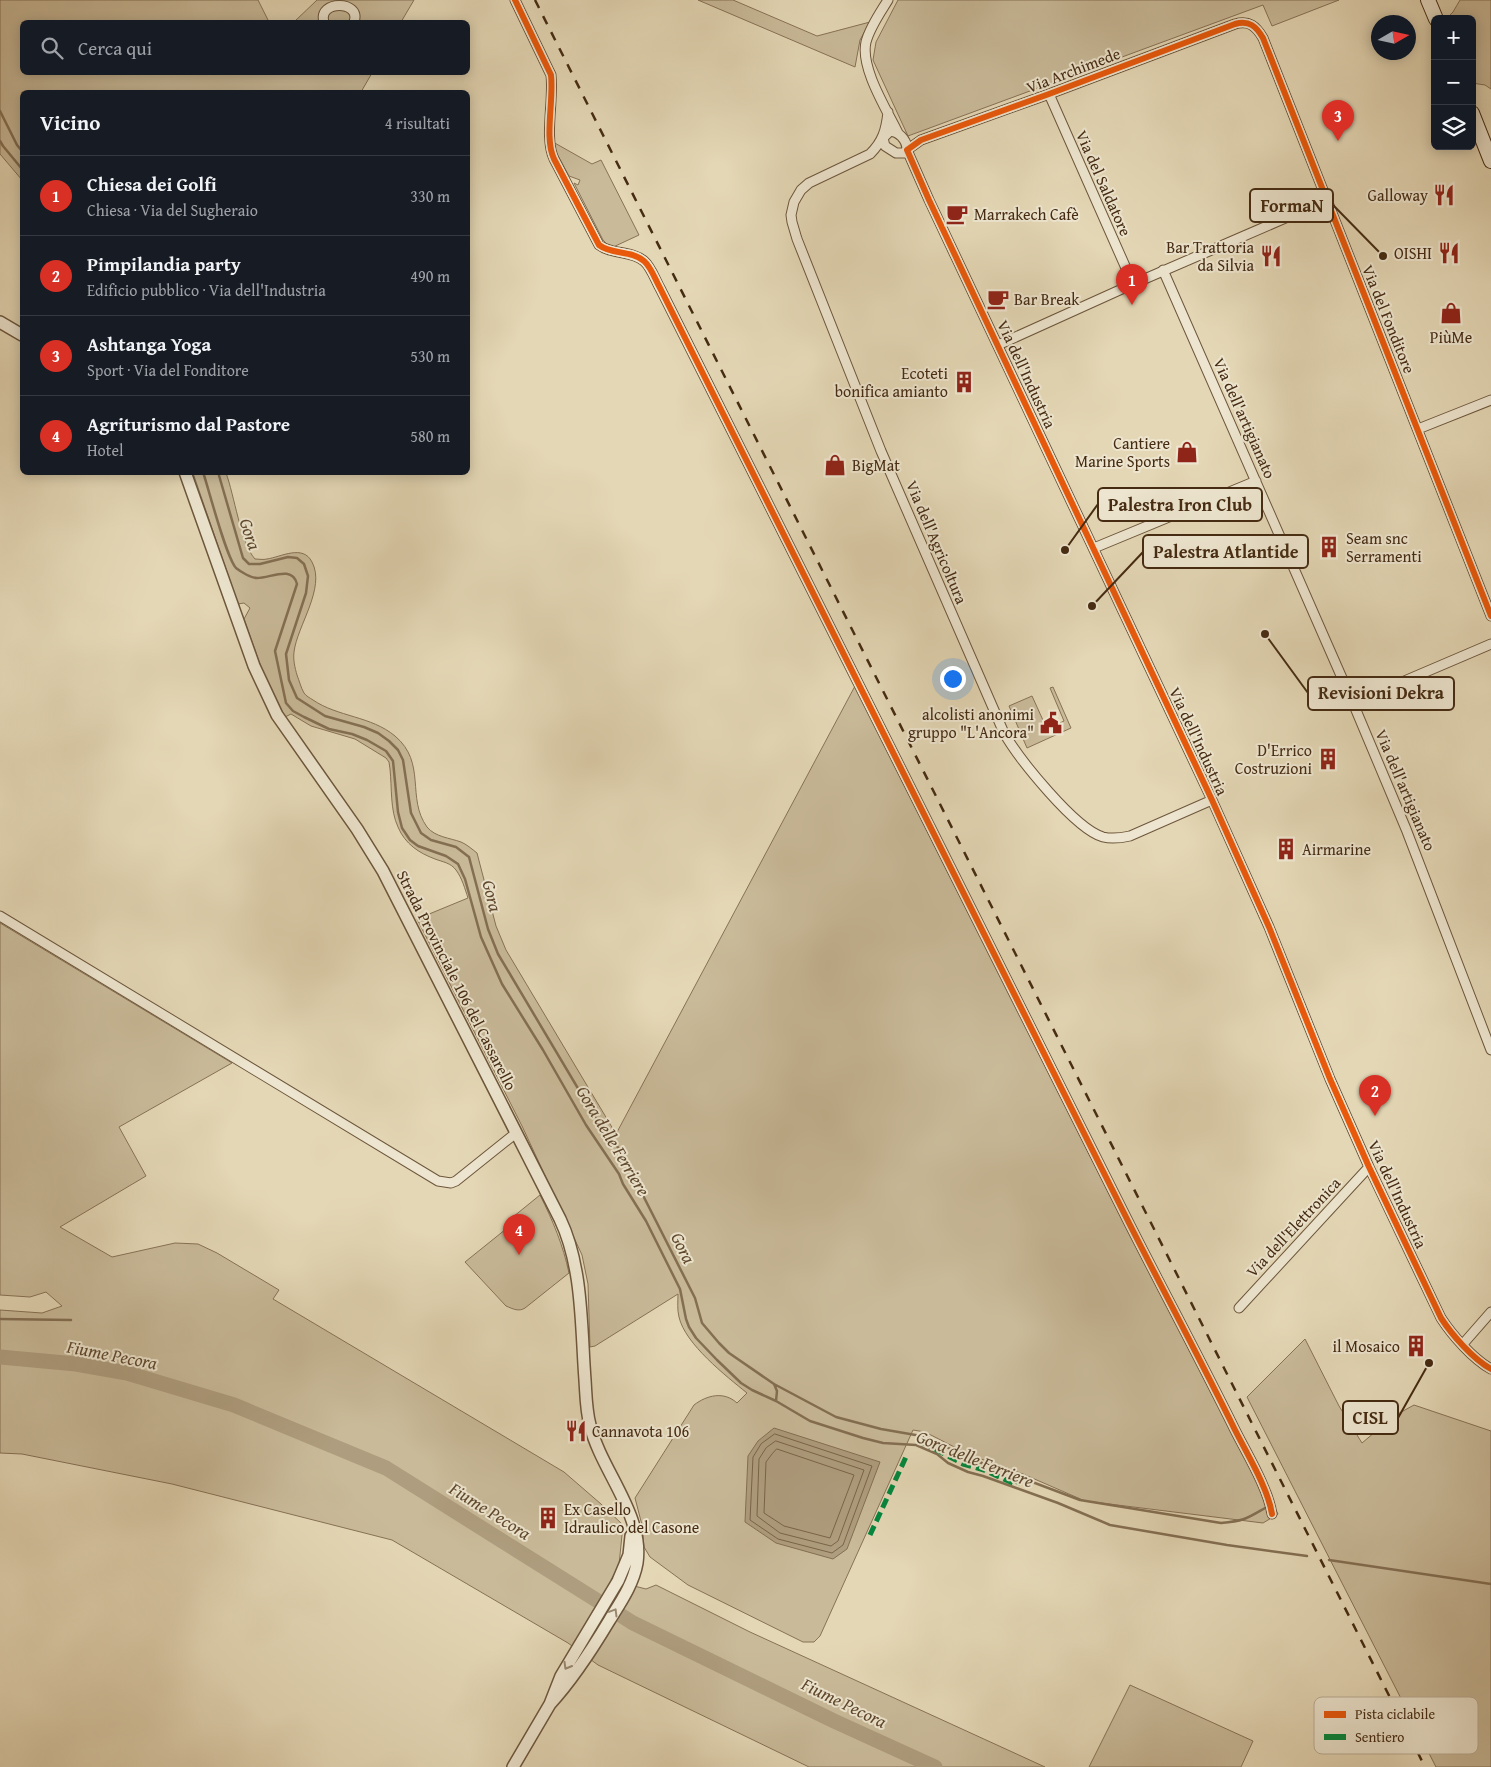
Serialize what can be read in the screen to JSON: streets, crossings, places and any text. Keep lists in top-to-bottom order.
{
  "streets": {
    "street": [
      "Via Archimede",
      "Via del Saldatore",
      "Via del Fonditore",
      "Via dell'Industria",
      "Via dell'artigianato",
      "Via dell'Agricoltura",
      "Strada Provinciale 106 del Cassarello",
      "Via dell'Elettronica"
    ]
  },
  "crossings": [
    ["Via Archimede", "Via del Saldatore"],
    ["Via Archimede", "Via del Fonditore"],
    ["Via Archimede", "Via dell'Industria"],
    ["Via Archimede", "Via dell'Agricoltura"],
    ["Via dell'Industria", "Via dell'Agricoltura"],
    ["Via dell'Industria", "Via dell'Elettronica"]
  ],
  "water": ["Gora", "Gora delle Ferriere", "Fiume Pecora"],
  "places": {
    "restaurant": [
      "Galloway",
      "OISHI",
      "Bar Trattoria da Silvia",
      "Cannavota 106"
    ],
    "cafe": ["Marrakech Cafè", "Bar Break"],
    "other": [
      "FormaN",
      "Palestra Iron Club",
      "Palestra Atlantide",
      "Revisioni Dekra",
      "CISL"
    ],
    "shop": ["PiùMe", "Cantiere Marine Sports", "BigMat"],
    "building": [
      "Ecoteti bonifica amianto",
      "Seam snc Serramenti",
      "D'Errico Costruzioni",
      "Airmarine",
      "il Mosaico",
      "Ex Casello Idraulico del Casone"
    ],
    "public building": ["alcolisti anonimi gruppo \"L'Ancora\""]
  },
  "legend": ["Pista ciclabile", "Sentiero"],
  "north": "right",
  "page": {
    "map_buttons": ["+", "−"],
    "search": "Cerca qui",
    "heading": ["Vicino", "4 risultati"],
    "pins": [
      "3",
      "1",
      "2",
      "4"
    ],
    "list": [
      {
        "mark": "1",
        "name": "Chiesa dei Golfi",
        "note": "Chiesa · Via del Sugheraio",
        "value": "330 m"
      },
      {
        "mark": "2",
        "name": "Pimpilandia party",
        "note": "Edificio pubblico · Via dell'Industria",
        "value": "490 m"
      },
      {
        "mark": "3",
        "name": "Ashtanga Yoga",
        "note": "Sport · Via del Fonditore",
        "value": "530 m"
      },
      {
        "mark": "4",
        "name": "Agriturismo dal Pastore",
        "note": "Hotel",
        "value": "580 m"
      }
    ]
  }
}
